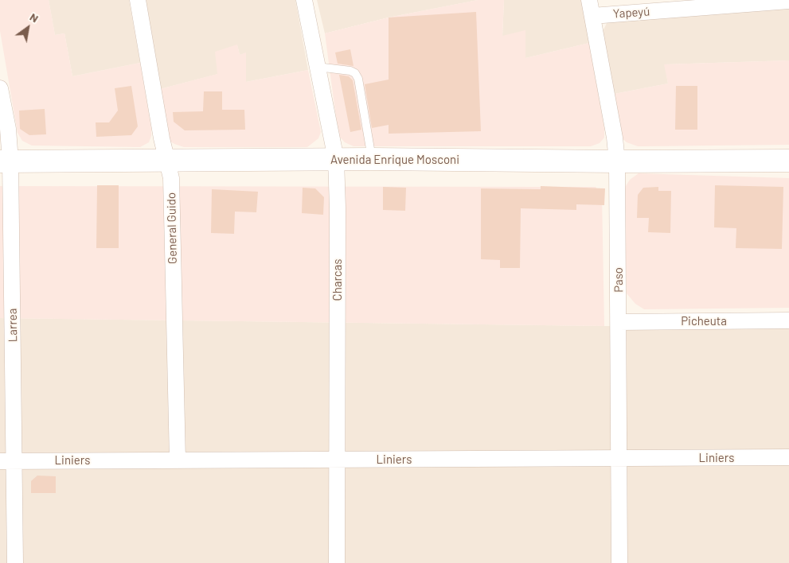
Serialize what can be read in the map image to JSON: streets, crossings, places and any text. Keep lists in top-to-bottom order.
{
  "streets": {
    "main road": ["Avenida Enrique Mosconi"],
    "street": [
      "Yapeyú",
      "General Guido",
      "Charcas",
      "Paso",
      "Picheuta",
      "Larrea",
      "Liniers"
    ]
  },
  "crossings": [
    ["Yapeyú", "Paso"],
    ["Avenida Enrique Mosconi", "General Guido"],
    ["Avenida Enrique Mosconi", "Charcas"],
    ["Avenida Enrique Mosconi", "Paso"],
    ["Avenida Enrique Mosconi", "Larrea"],
    ["General Guido", "Liniers"],
    ["Charcas", "Liniers"],
    ["Paso", "Picheuta"],
    ["Paso", "Liniers"],
    ["Larrea", "Liniers"]
  ],
  "north": "top right"
}
